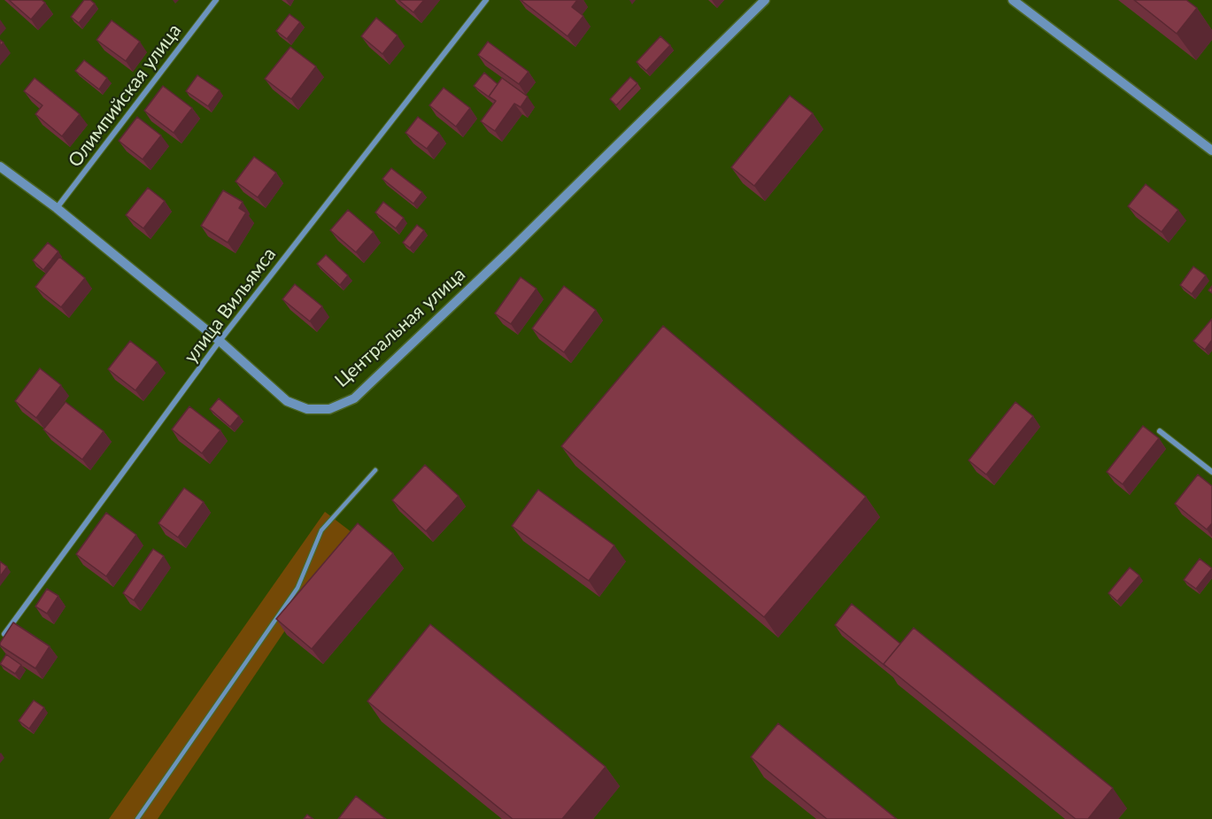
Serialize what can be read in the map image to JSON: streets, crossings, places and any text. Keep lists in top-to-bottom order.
{
  "streets": {
    "street": ["Олимпийская улица", "улица Вильямса", "Центральная улица"]
  },
  "crossings": [
    ["Олимпийская улица", "Центральная улица"],
    ["улица Вильямса", "Центральная улица"]
  ]
}
